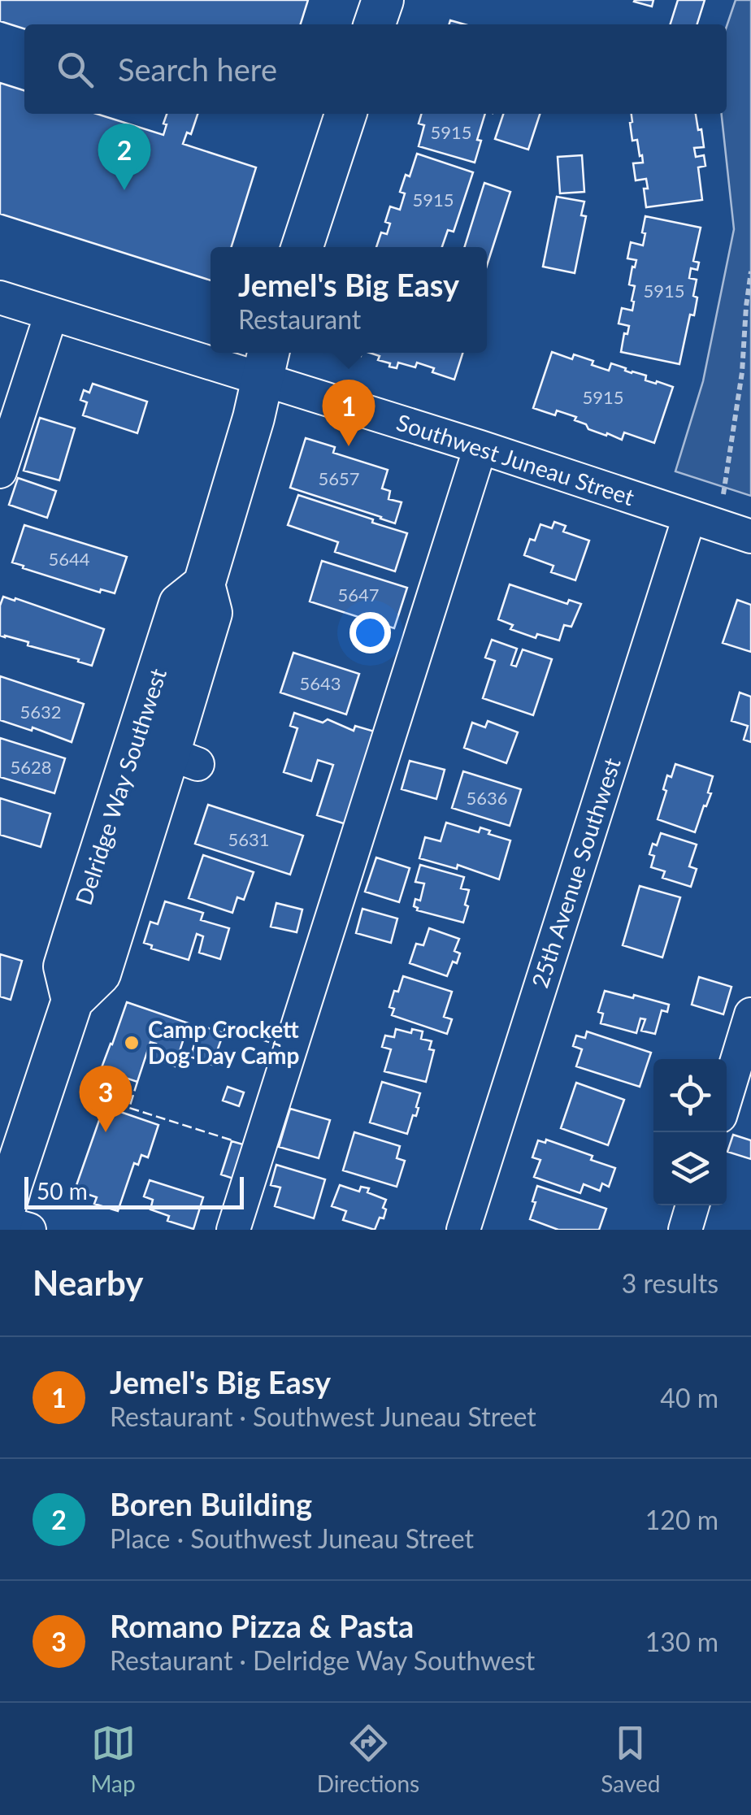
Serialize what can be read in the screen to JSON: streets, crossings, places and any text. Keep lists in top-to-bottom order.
{
  "streets": {
    "main road": ["Delridge Way Southwest"],
    "street": ["Southwest Juneau Street", "25th Avenue Southwest"]
  },
  "crossings": [
    ["Southwest Juneau Street", "Delridge Way Southwest"],
    ["Southwest Juneau Street", "25th Avenue Southwest"]
  ],
  "places": ["Camp Crockett Dog Day Camp"],
  "house_numbers": [
    "5915",
    "5915",
    "5915",
    "5915",
    "5657",
    "5644",
    "5647",
    "5643",
    "5632",
    "5628",
    "5636",
    "5631"
  ],
  "scale_bar": "50 m",
  "page": {
    "search": "Search here",
    "pins": ["2", "1", "3"],
    "popup": ["Jemel's Big Easy", "Restaurant"],
    "scale": "50 m",
    "heading": ["Nearby", "3 results"],
    "list": [
      {
        "mark": "1",
        "name": "Jemel's Big Easy",
        "note": "Restaurant · Southwest Juneau Street",
        "value": "40 m"
      },
      {
        "mark": "2",
        "name": "Boren Building",
        "note": "Place · Southwest Juneau Street",
        "value": "120 m"
      },
      {
        "mark": "3",
        "name": "Romano Pizza & Pasta",
        "note": "Restaurant · Delridge Way Southwest",
        "value": "130 m"
      }
    ],
    "nav": ["Map", "Directions", "Saved"]
  }
}
